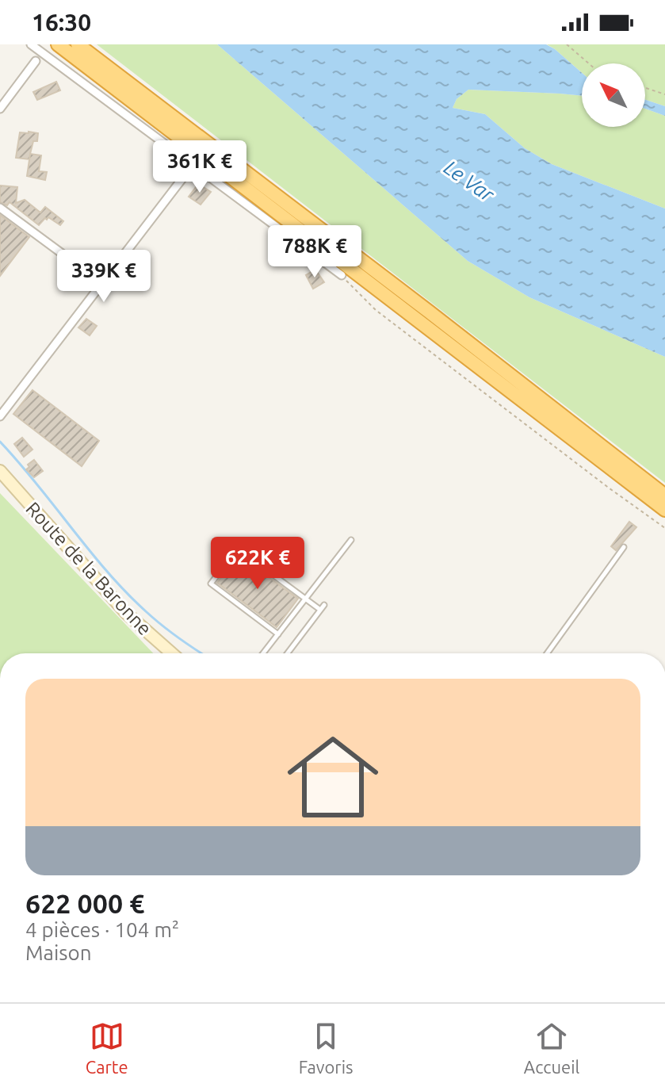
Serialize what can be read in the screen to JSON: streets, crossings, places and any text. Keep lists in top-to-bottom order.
{
  "streets": {
    "main road": ["Route de la Baronne"]
  },
  "water": ["Le Var"],
  "north": "top left",
  "page": {
    "status": "16:30",
    "price": [
      "361K €",
      "788K €",
      "339K €",
      "622K €"
    ],
    "list": [
      {
        "name": "622 000 €",
        "note": "4 pièces · 104 m² · Maison"
      }
    ],
    "tabs": ["Carte", "Favoris", "Accueil"]
  }
}
